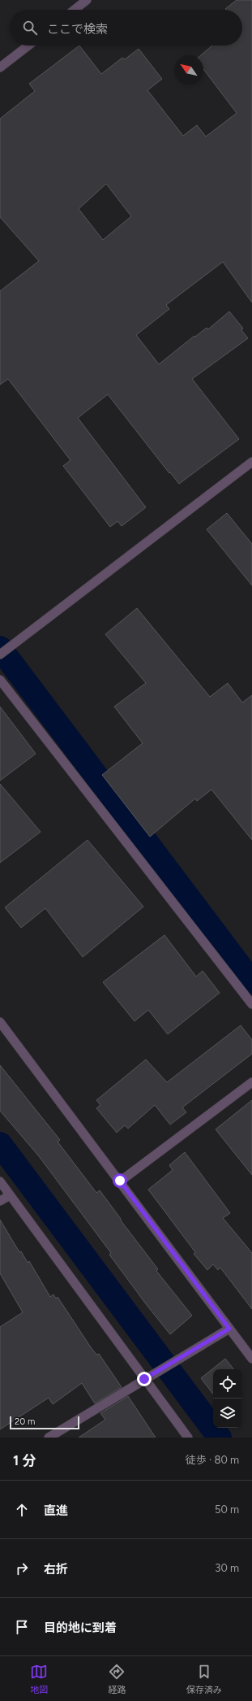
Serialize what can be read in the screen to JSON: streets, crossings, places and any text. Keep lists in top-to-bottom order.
{
  "scale_bar": "20 m",
  "north": "top left",
  "page": {
    "search": "ここで検索",
    "scale": "20 m",
    "heading": ["1 分", "徒歩 · 80 m"],
    "list": [
      ["直進", "50 m"],
      ["右折", "30 m"],
      "目的地に到着"
    ],
    "nav": ["地図", "経路", "保存済み"]
  }
}
